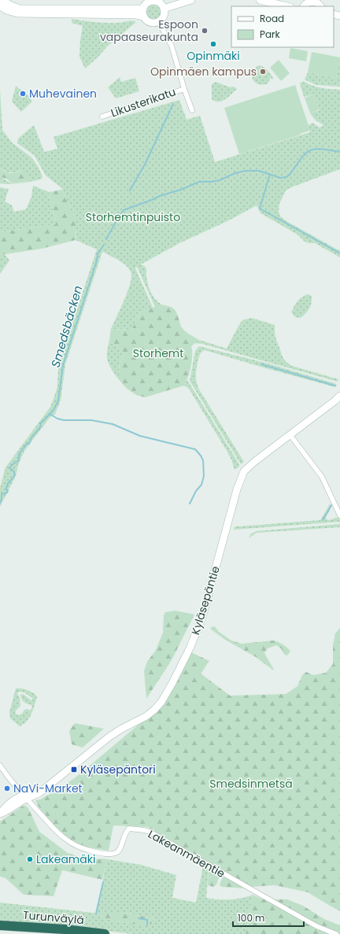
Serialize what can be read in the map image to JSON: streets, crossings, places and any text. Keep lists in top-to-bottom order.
{
  "streets": {
    "highway": ["Turunväylä"],
    "main road": ["Kyläsepäntie"],
    "street": ["Likusterikatu", "Lakeanmäentie"]
  },
  "crossings": [
    ["Kyläsepäntie", "Lakeanmäentie"]
  ],
  "water": ["Smedsbäcken"],
  "parks": ["Storhemtinpuisto", "Storhemt", "Smedsinmetsä"],
  "places": {
    "other": [
      "Espoon vapaaseurakunta",
      "Opinmäki",
      "Opinmäen kampus",
      "Muhevainen",
      "NaVi-Market",
      "Lakeamäki"
    ],
    "transit": ["Kyläsepäntori"]
  },
  "legend": ["Road", "Park"],
  "scale_bar": "100 m"
}
